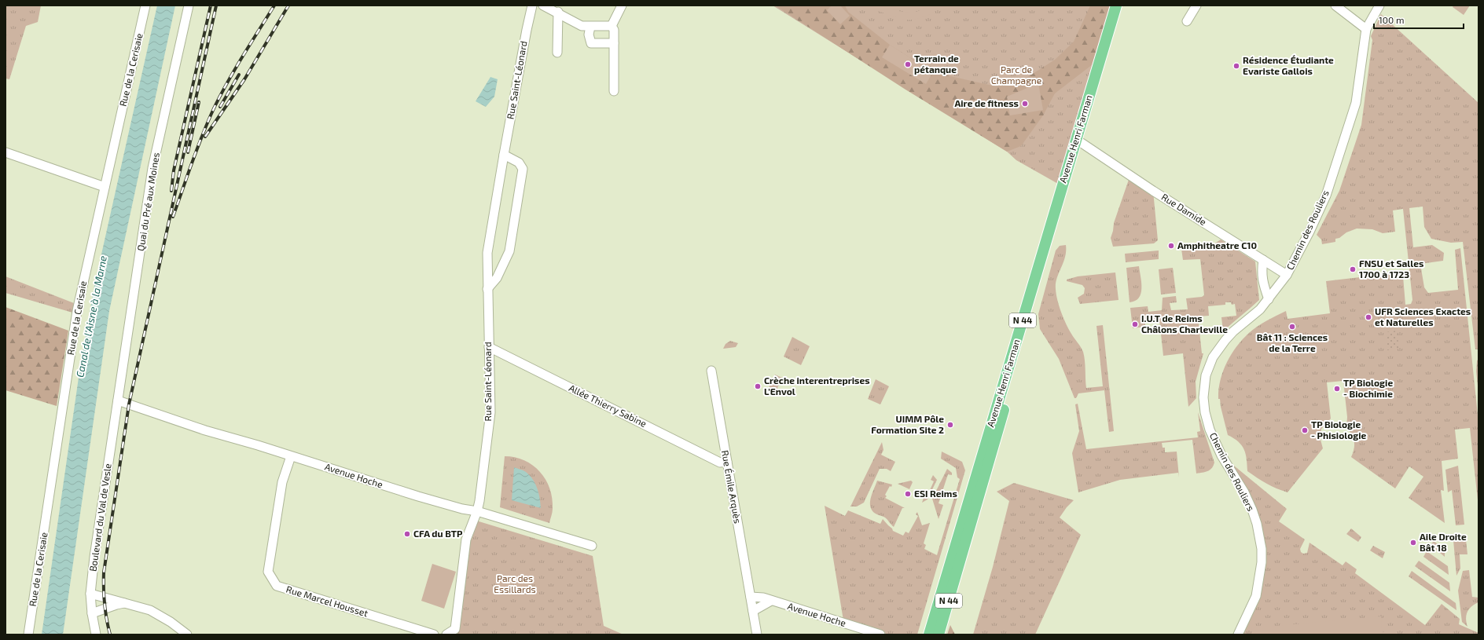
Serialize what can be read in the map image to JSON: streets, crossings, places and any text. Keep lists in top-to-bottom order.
{
  "streets": {
    "main road": ["Avenue Henri Farman", "N 44"],
    "street": [
      "Rue de la Cerisaie",
      "Rue Saint-Léonard",
      "Quai du Pré aux Moines",
      "Rue Damide",
      "Chemin des Rouliers",
      "Allée Thierry Sabine",
      "Avenue Hoche",
      "Rue Émile Arquès",
      "Boulevard du Val de Vesle",
      "Rue Marcel Housset"
    ]
  },
  "crossings": [
    ["Rue Saint-Léonard", "Allée Thierry Sabine"],
    ["Rue Saint-Léonard", "Avenue Hoche"],
    ["Avenue Henri Farman", "Rue Damide"],
    ["Quai du Pré aux Moines", "Avenue Hoche"],
    ["Quai du Pré aux Moines", "Boulevard du Val de Vesle"],
    ["Rue Damide", "Chemin des Rouliers"],
    ["Allée Thierry Sabine", "Rue Émile Arquès"],
    ["Avenue Hoche", "Rue Émile Arquès"],
    ["Avenue Hoche", "Boulevard du Val de Vesle"],
    ["Avenue Hoche", "Rue Marcel Housset"]
  ],
  "water": ["Canal de l'Aisne à la Marne"],
  "parks": ["Parc de Champagne", "Parc des Essillards"],
  "places": [
    "Terrain de pétanque",
    "Résidence Étudiante Evariste Gallois",
    "Aire de fitness",
    "Amphitheatre C10",
    "FNSU et Salles 1700 à 1723",
    "UFR Sciences Exactes et Naturelles",
    "I.U.T de Reims Châlons Charleville",
    "Bât 11 : Sciences de la Terre",
    "Crèche interentreprises L'Envol",
    "TP Biologie - Biochimie",
    "UIMM Pôle Formation Site 2",
    "TP Biologie - Phisiologie",
    "ESI Reims",
    "CFA du BTP",
    "Aile Droite Bât 18"
  ],
  "scale_bar": "100 m"
}
